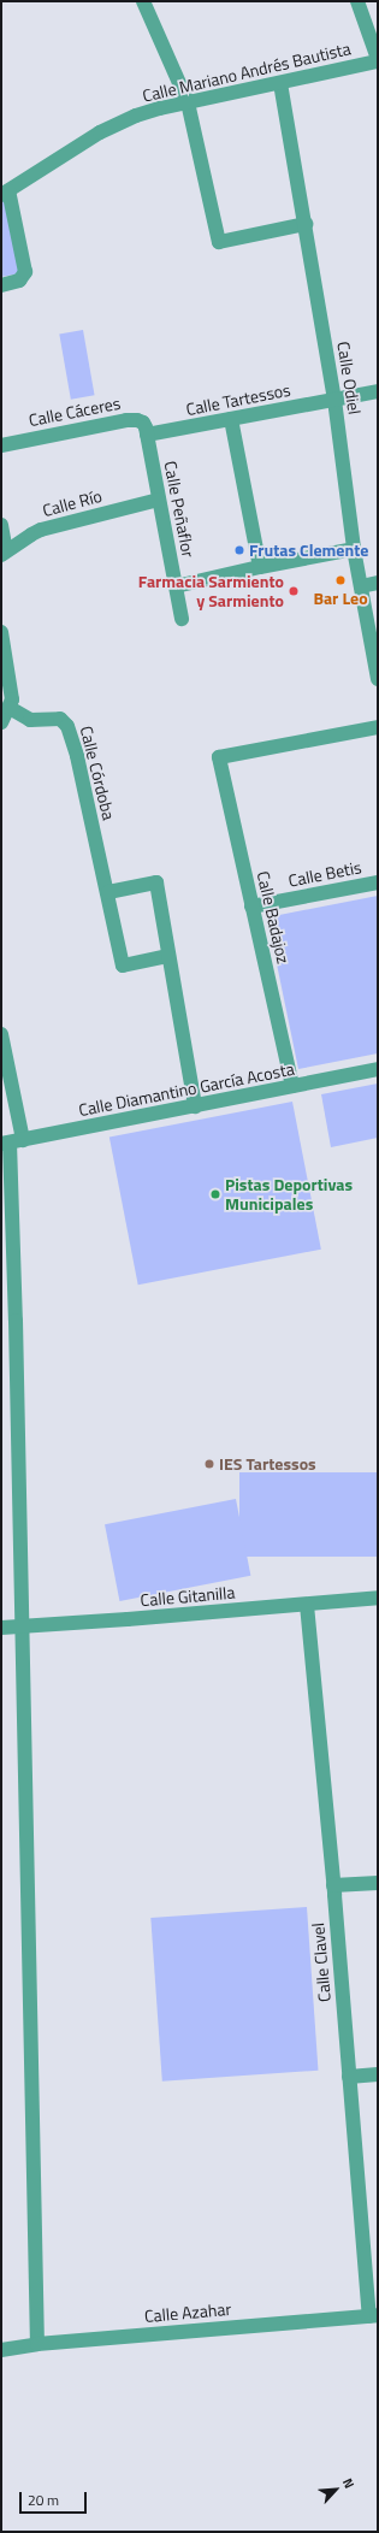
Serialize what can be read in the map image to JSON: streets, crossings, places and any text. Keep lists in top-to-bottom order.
{
  "streets": {
    "street": [
      "Calle Mariano Andrés Bautista",
      "Calle Odiel",
      "Calle Tartessos",
      "Calle Cáceres",
      "Calle Río",
      "Calle Peñaflor",
      "Calle Córdoba",
      "Calle Betis",
      "Calle Badajoz",
      "Calle Diamantino García Acosta",
      "Calle Gitanilla",
      "Calle Clavel",
      "Calle Azahar"
    ]
  },
  "crossings": [
    ["Calle Mariano Andrés Bautista", "Calle Odiel"],
    ["Calle Odiel", "Calle Tartessos"],
    ["Calle Tartessos", "Calle Cáceres"],
    ["Calle Tartessos", "Calle Peñaflor"],
    ["Calle Cáceres", "Calle Peñaflor"],
    ["Calle Río", "Calle Peñaflor"],
    ["Calle Betis", "Calle Badajoz"],
    ["Calle Badajoz", "Calle Diamantino García Acosta"],
    ["Calle Gitanilla", "Calle Clavel"],
    ["Calle Clavel", "Calle Azahar"]
  ],
  "places": [
    "Frutas Clemente",
    "Bar Leo",
    "Farmacia Sarmiento y Sarmiento",
    "Pistas Deportivas Municipales",
    "IES Tartessos"
  ],
  "scale_bar": "20 m",
  "north": "top right"
}
